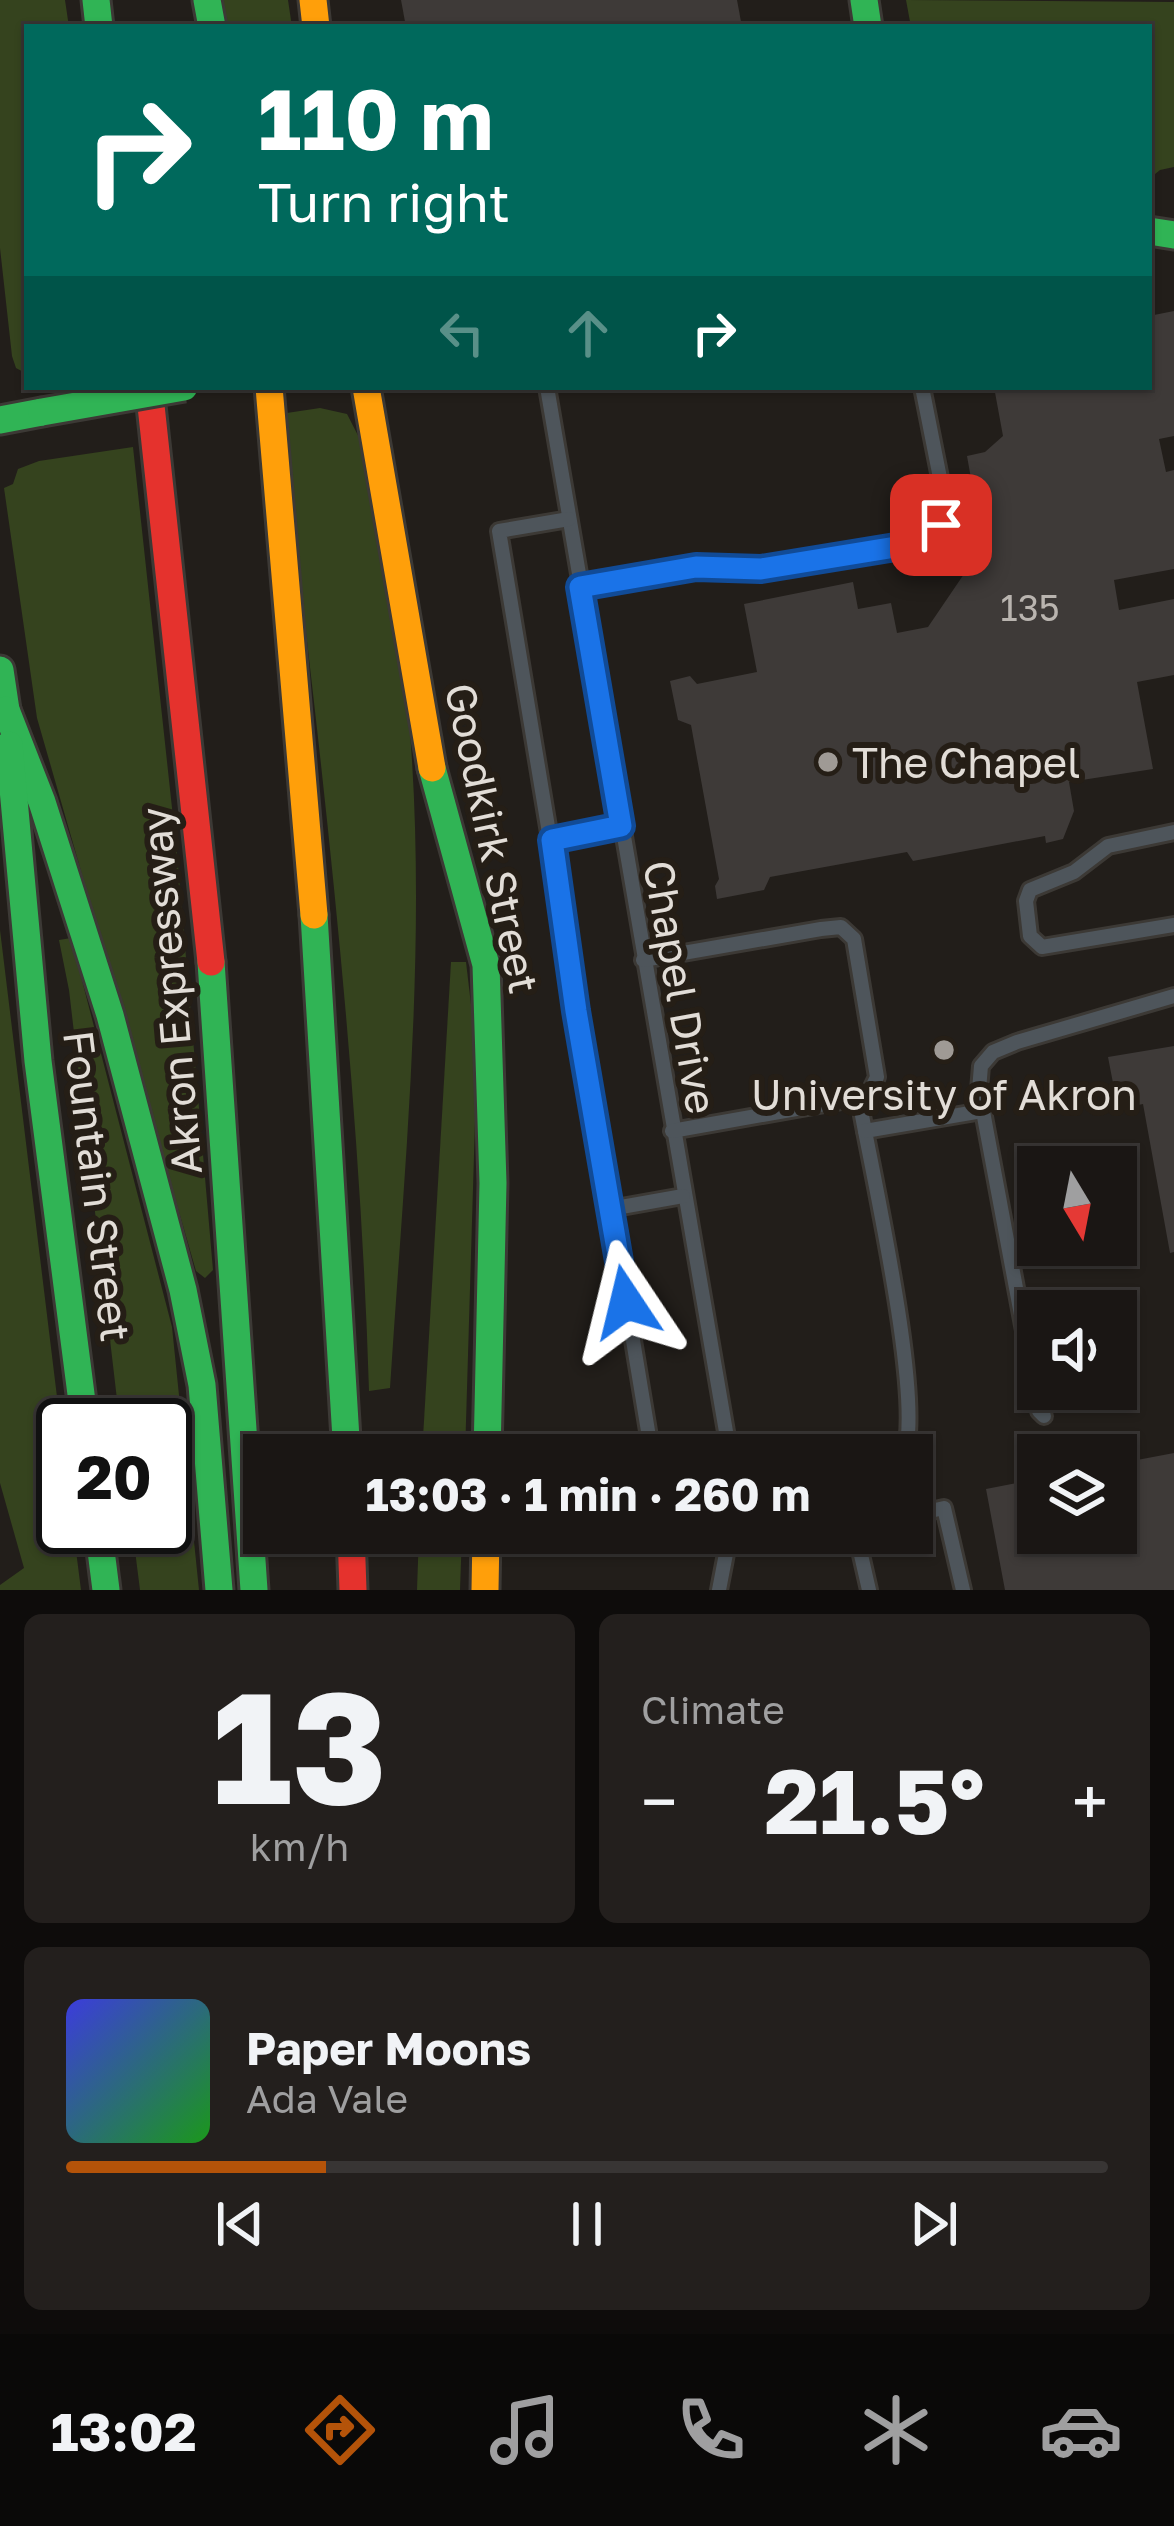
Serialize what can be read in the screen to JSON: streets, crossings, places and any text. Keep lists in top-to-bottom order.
{
  "streets": {
    "main road": ["Goodkirk Street", "Akron Expressway", "Fountain Street"],
    "lane": ["Chapel Drive"]
  },
  "places": ["The Chapel", "University of Akron"],
  "house_numbers": ["135"],
  "north": "bottom",
  "page": {
    "turn": ["110 m", "Turn right"],
    "limit": "20",
    "trip": "13:03 · 1 min · 260 m",
    "tile": [
      ["13", "km/h"],
      "Climate"
    ],
    "heat": ["−", "21.5°", "+"],
    "song": ["Paper Moons", "Ada Vale"],
    "tabs": "13:02"
  }
}
